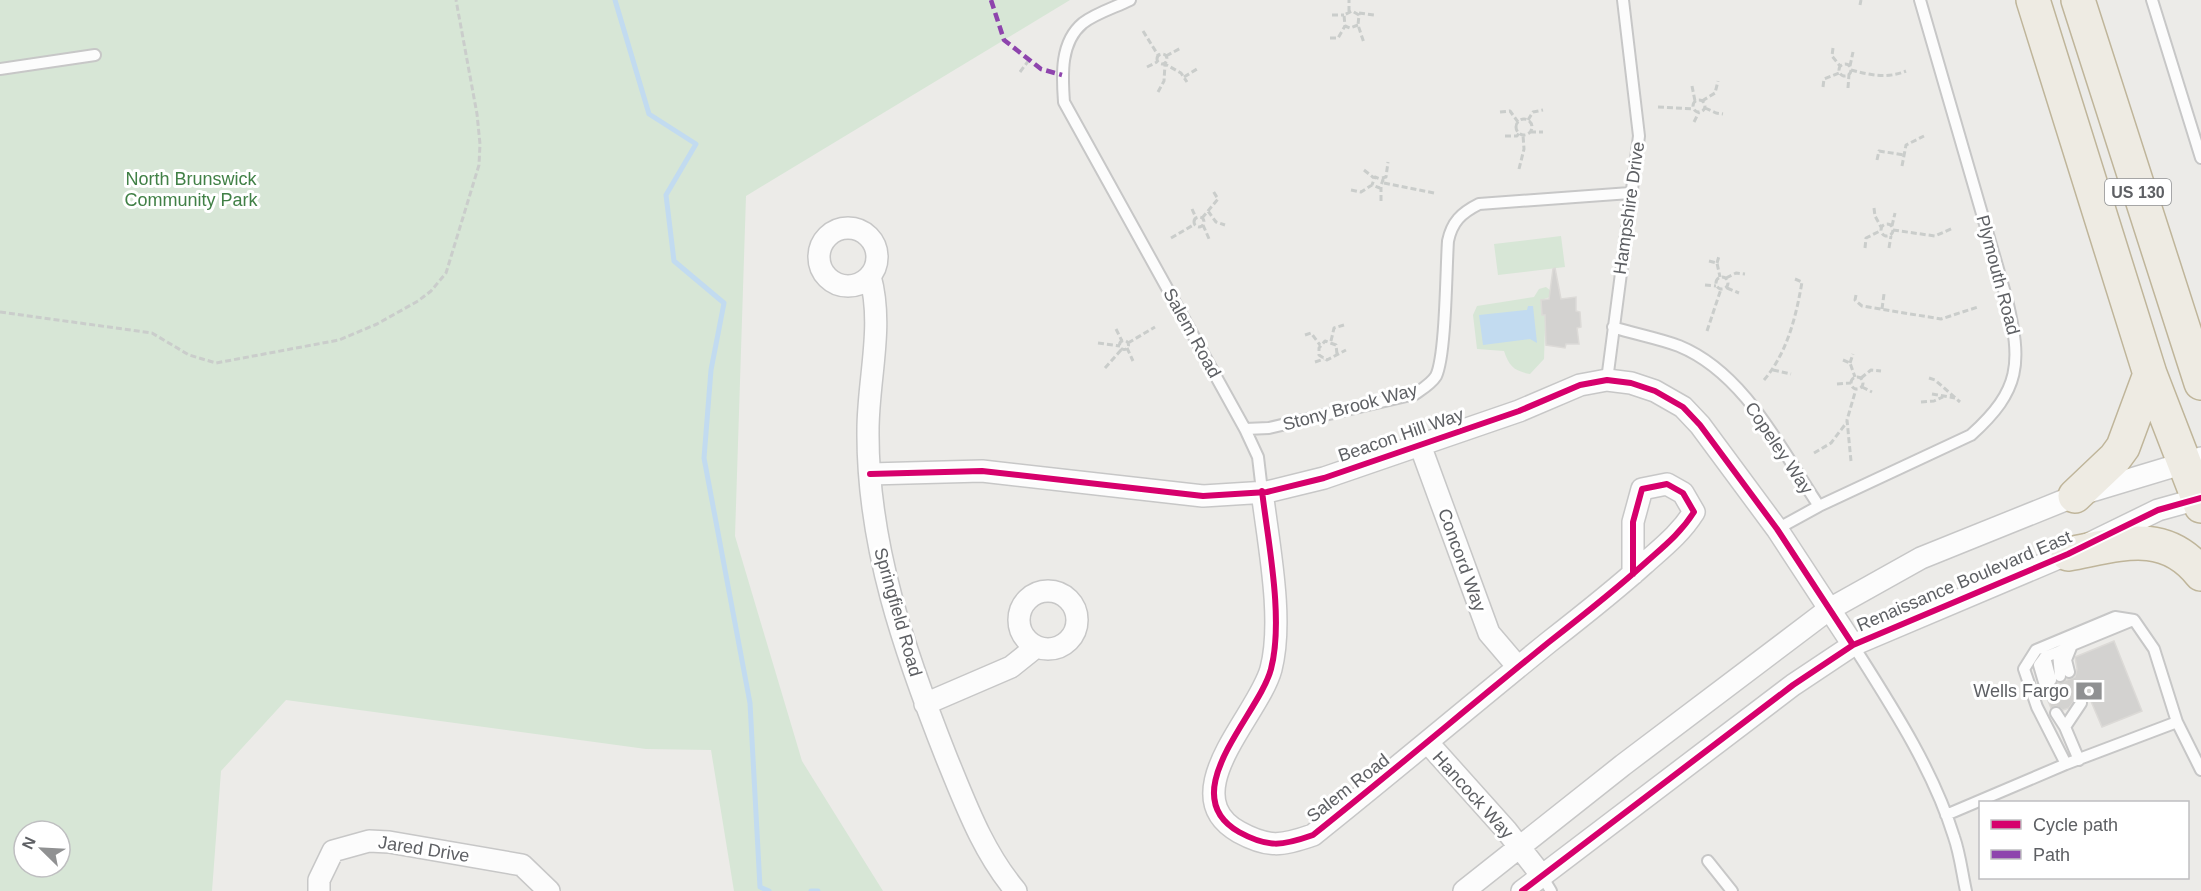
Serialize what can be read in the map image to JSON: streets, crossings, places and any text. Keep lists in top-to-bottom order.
{
  "streets": {
    "highway": ["US 130"],
    "street": [
      "Salem Road",
      "Beacon Hill Way",
      "Concord Way",
      "Renaissance Boulevard East",
      "Springfield Road",
      "Hancock Way",
      "Jared Drive"
    ],
    "lane": [
      "Hampshire Drive",
      "Plymouth Road",
      "Stony Brook Way",
      "Copeley Way"
    ]
  },
  "crossings": [
    ["US 130", "Renaissance Boulevard East"],
    ["Hampshire Drive", "Stony Brook Way"],
    ["Hampshire Drive", "Beacon Hill Way"],
    ["Hampshire Drive", "Copeley Way"],
    ["Plymouth Road", "Beacon Hill Way"],
    ["Plymouth Road", "Copeley Way"],
    ["Salem Road", "Stony Brook Way"],
    ["Salem Road", "Beacon Hill Way"],
    ["Salem Road", "Concord Way"],
    ["Salem Road", "Hancock Way"],
    ["Beacon Hill Way", "Concord Way"],
    ["Beacon Hill Way", "Renaissance Boulevard East"],
    ["Beacon Hill Way", "Springfield Road"],
    ["Renaissance Boulevard East", "Hancock Way"]
  ],
  "parks": ["North Brunswick Community Park"],
  "places": {
    "bank": ["Wells Fargo"]
  },
  "legend": ["Cycle path", "Path"],
  "north": "top left"
}
